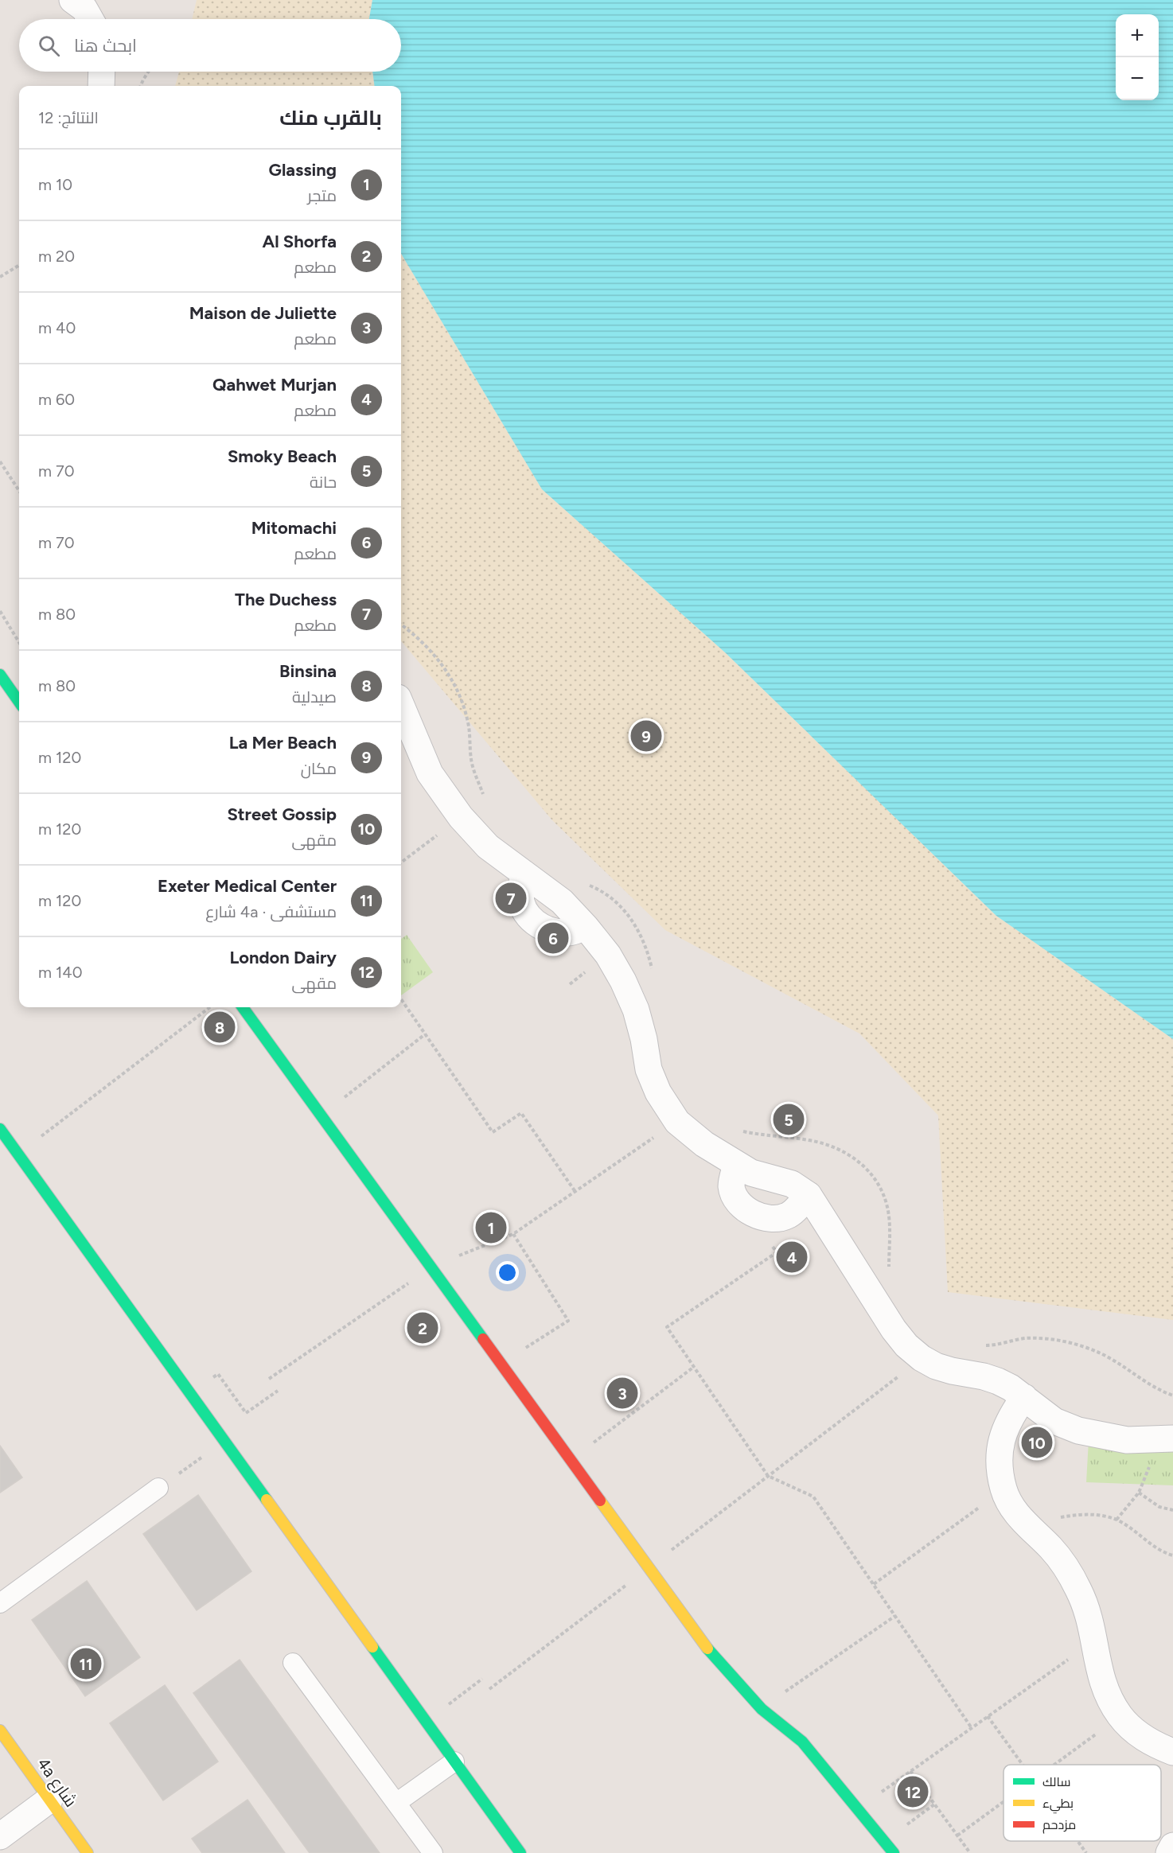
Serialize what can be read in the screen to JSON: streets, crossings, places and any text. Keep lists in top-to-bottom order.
{
  "streets": {
    "street": ["4a شارع"]
  },
  "legend": ["سالك", "بطيء", "مزدحم"],
  "page": {
    "map_buttons": ["+", "−"],
    "search": "ابحث هنا",
    "heading": ["بالقرب منك", "النتائج: 12"],
    "list": [
      {
        "mark": "1",
        "name": "Glassing",
        "note": "متجر",
        "value": "10 m"
      },
      {
        "mark": "2",
        "name": "Al Shorfa",
        "note": "مطعم",
        "value": "20 m"
      },
      {
        "mark": "3",
        "name": "Maison de Juliette",
        "note": "مطعم",
        "value": "40 m"
      },
      {
        "mark": "4",
        "name": "Qahwet Murjan",
        "note": "مطعم",
        "value": "60 m"
      },
      {
        "mark": "5",
        "name": "Smoky Beach",
        "note": "حانة",
        "value": "70 m"
      },
      {
        "mark": "6",
        "name": "Mitomachi",
        "note": "مطعم",
        "value": "70 m"
      },
      {
        "mark": "7",
        "name": "The Duchess",
        "note": "مطعم",
        "value": "80 m"
      },
      {
        "mark": "8",
        "name": "Binsina",
        "note": "صيدلية",
        "value": "80 m"
      },
      {
        "mark": "9",
        "name": "La Mer Beach",
        "note": "مكان",
        "value": "120 m"
      },
      {
        "mark": "10",
        "name": "Street Gossip",
        "note": "مقهى",
        "value": "120 m"
      },
      {
        "mark": "11",
        "name": "Exeter Medical Center",
        "note": "مستشفى · 4a شارع",
        "value": "120 m"
      },
      {
        "mark": "12",
        "name": "London Dairy",
        "note": "مقهى",
        "value": "140 m"
      }
    ],
    "pins": [
      "9",
      "7",
      "6",
      "8",
      "5",
      "1",
      "4",
      "2",
      "3",
      "10",
      "11",
      "12"
    ]
  }
}
